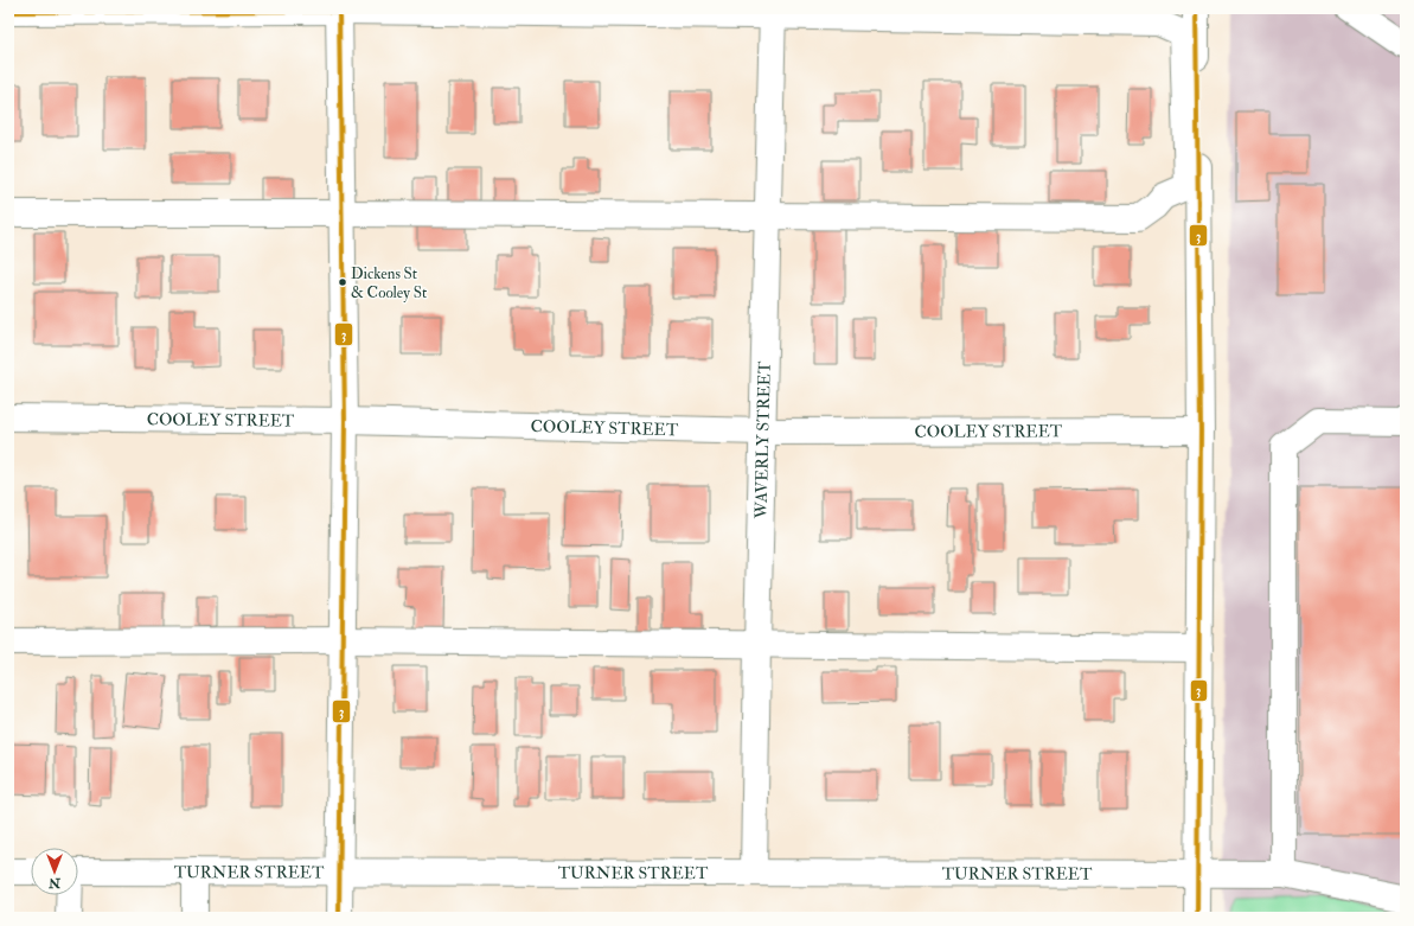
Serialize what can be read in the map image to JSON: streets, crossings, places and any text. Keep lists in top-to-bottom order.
{
  "streets": {
    "street": ["COOLEY STREET", "WAVERLY STREET", "TURNER STREET"]
  },
  "crossings": [
    ["COOLEY STREET", "WAVERLY STREET"],
    ["WAVERLY STREET", "TURNER STREET"]
  ],
  "places": ["Dickens St & Cooley St"],
  "lines": ["transit line 3"],
  "north": "bottom"
}
